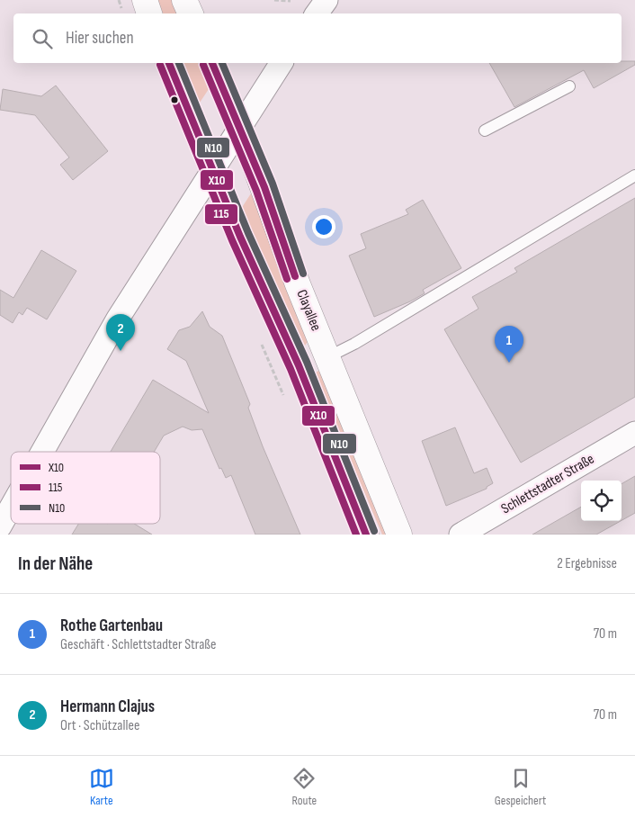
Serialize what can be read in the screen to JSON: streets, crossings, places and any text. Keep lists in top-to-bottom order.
{
  "streets": {
    "main road": ["Clayallee"],
    "street": ["Schlettstadter Straße"]
  },
  "lines": ["transit line X10", "transit line N10", "transit line 115"],
  "legend": ["X10", "115", "N10"],
  "page": {
    "search": "Hier suchen",
    "pins": ["2", "1"],
    "heading": ["In der Nähe", "2 Ergebnisse"],
    "list": [
      {
        "mark": "1",
        "name": "Rothe Gartenbau",
        "note": "Geschäft · Schlettstadter Straße",
        "value": "70 m"
      },
      {
        "mark": "2",
        "name": "Hermann Clajus",
        "note": "Ort · Schützallee",
        "value": "70 m"
      }
    ],
    "nav": ["Karte", "Route", "Gespeichert"]
  }
}
